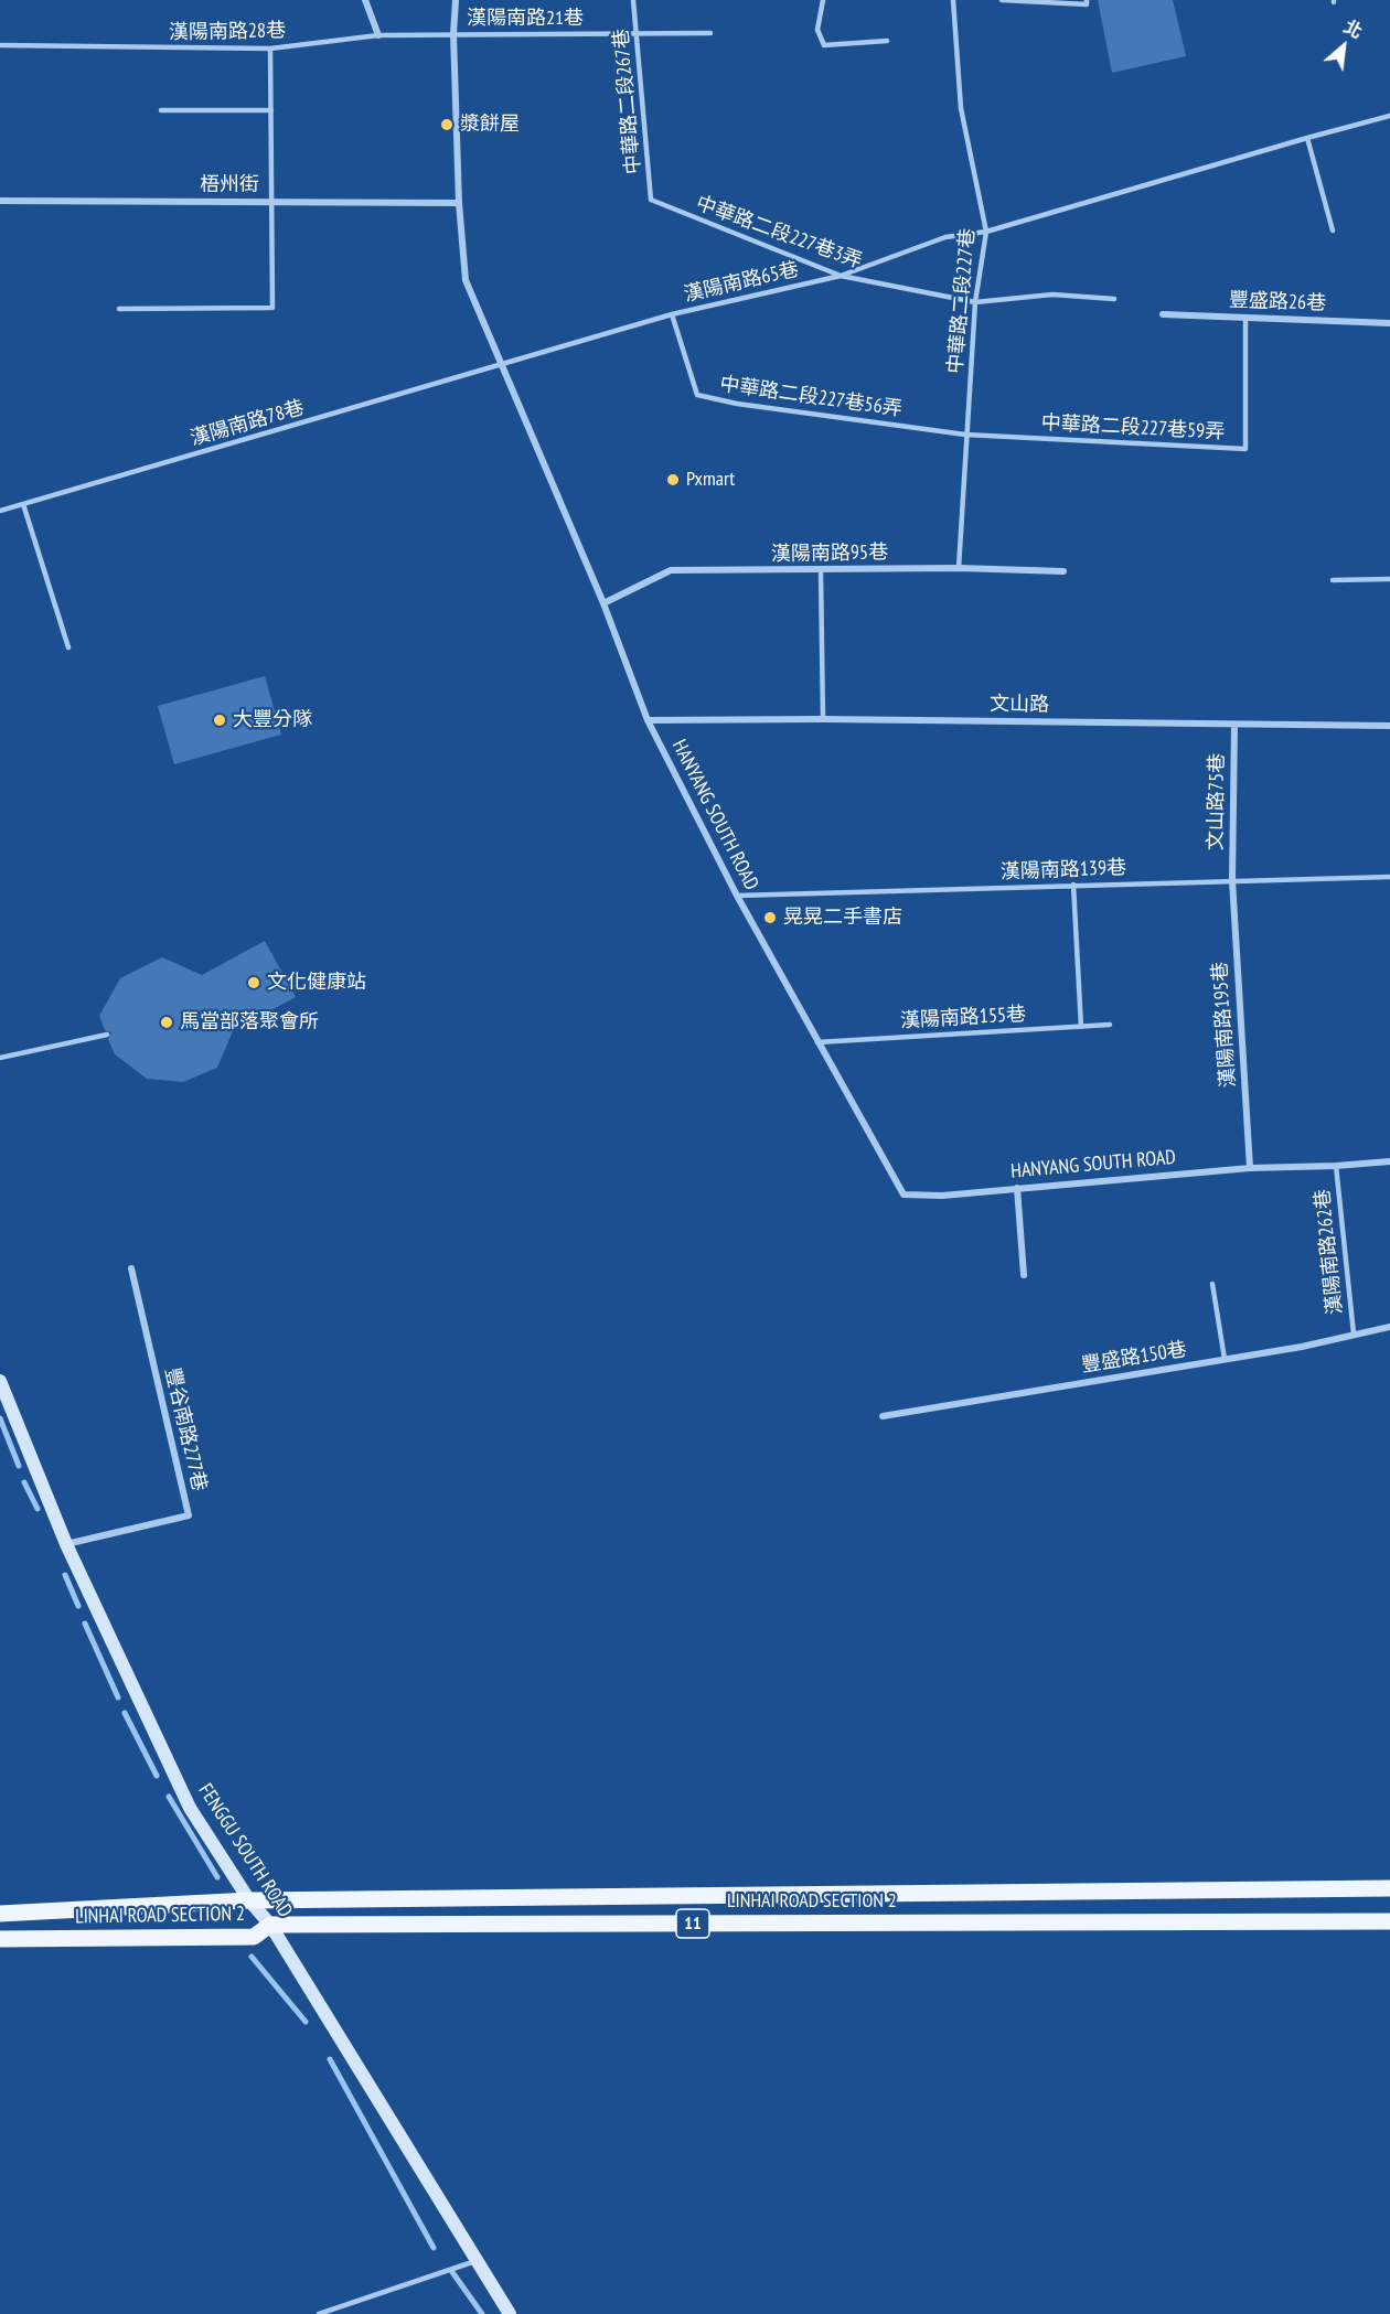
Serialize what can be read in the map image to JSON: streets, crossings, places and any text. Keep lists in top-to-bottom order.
{
  "streets": {
    "main road": ["LINHAI ROAD SECTION 2", "11"],
    "street": [
      "梧州街",
      "豐盛路26巷",
      "漢陽南路95巷",
      "文山路",
      "文山路75巷",
      "HANYANG SOUTH ROAD",
      "漢陽南路195巷",
      "豐盛路150巷",
      "豐谷南路277巷",
      "FENGGU SOUTH ROAD"
    ],
    "lane": [
      "漢陽南路21巷",
      "漢陽南路28巷",
      "中華路二段267巷",
      "中華路二段227巷3弄",
      "漢陽南路65巷",
      "中華路二段227巷",
      "中華路二段227巷56弄",
      "漢陽南路78巷",
      "中華路二段227巷59弄",
      "漢陽南路139巷",
      "漢陽南路155巷",
      "漢陽南路262巷"
    ]
  },
  "crossings": [
    ["漢陽南路21巷", "漢陽南路28巷"],
    ["漢陽南路21巷", "中華路二段267巷"],
    ["漢陽南路21巷", "HANYANG SOUTH ROAD"],
    ["漢陽南路28巷", "HANYANG SOUTH ROAD"],
    ["中華路二段267巷", "中華路二段227巷3弄"],
    ["梧州街", "HANYANG SOUTH ROAD"],
    ["中華路二段227巷3弄", "漢陽南路65巷"],
    ["中華路二段227巷3弄", "中華路二段227巷"],
    ["漢陽南路65巷", "中華路二段227巷"],
    ["漢陽南路65巷", "中華路二段227巷56弄"],
    ["漢陽南路65巷", "漢陽南路78巷"],
    ["漢陽南路65巷", "HANYANG SOUTH ROAD"],
    ["中華路二段227巷", "中華路二段227巷56弄"],
    ["中華路二段227巷", "中華路二段227巷59弄"],
    ["中華路二段227巷", "漢陽南路95巷"],
    ["豐盛路26巷", "中華路二段227巷59弄"],
    ["中華路二段227巷56弄", "中華路二段227巷59弄"],
    ["漢陽南路78巷", "HANYANG SOUTH ROAD"],
    ["漢陽南路95巷", "HANYANG SOUTH ROAD"],
    ["文山路", "文山路75巷"],
    ["文山路", "HANYANG SOUTH ROAD"],
    ["文山路75巷", "漢陽南路139巷"],
    ["文山路75巷", "漢陽南路195巷"],
    ["HANYANG SOUTH ROAD", "漢陽南路139巷"],
    ["HANYANG SOUTH ROAD", "漢陽南路155巷"],
    ["HANYANG SOUTH ROAD", "漢陽南路195巷"],
    ["HANYANG SOUTH ROAD", "漢陽南路262巷"],
    ["漢陽南路139巷", "漢陽南路195巷"],
    ["漢陽南路262巷", "豐盛路150巷"],
    ["豐谷南路277巷", "FENGGU SOUTH ROAD"],
    ["FENGGU SOUTH ROAD", "LINHAI ROAD SECTION 2"]
  ],
  "places": [
    "漿餅屋",
    "Pxmart",
    "大豐分隊",
    "晃晃二手書店",
    "文化健康站",
    "馬當部落聚會所"
  ],
  "north": "top right"
}
